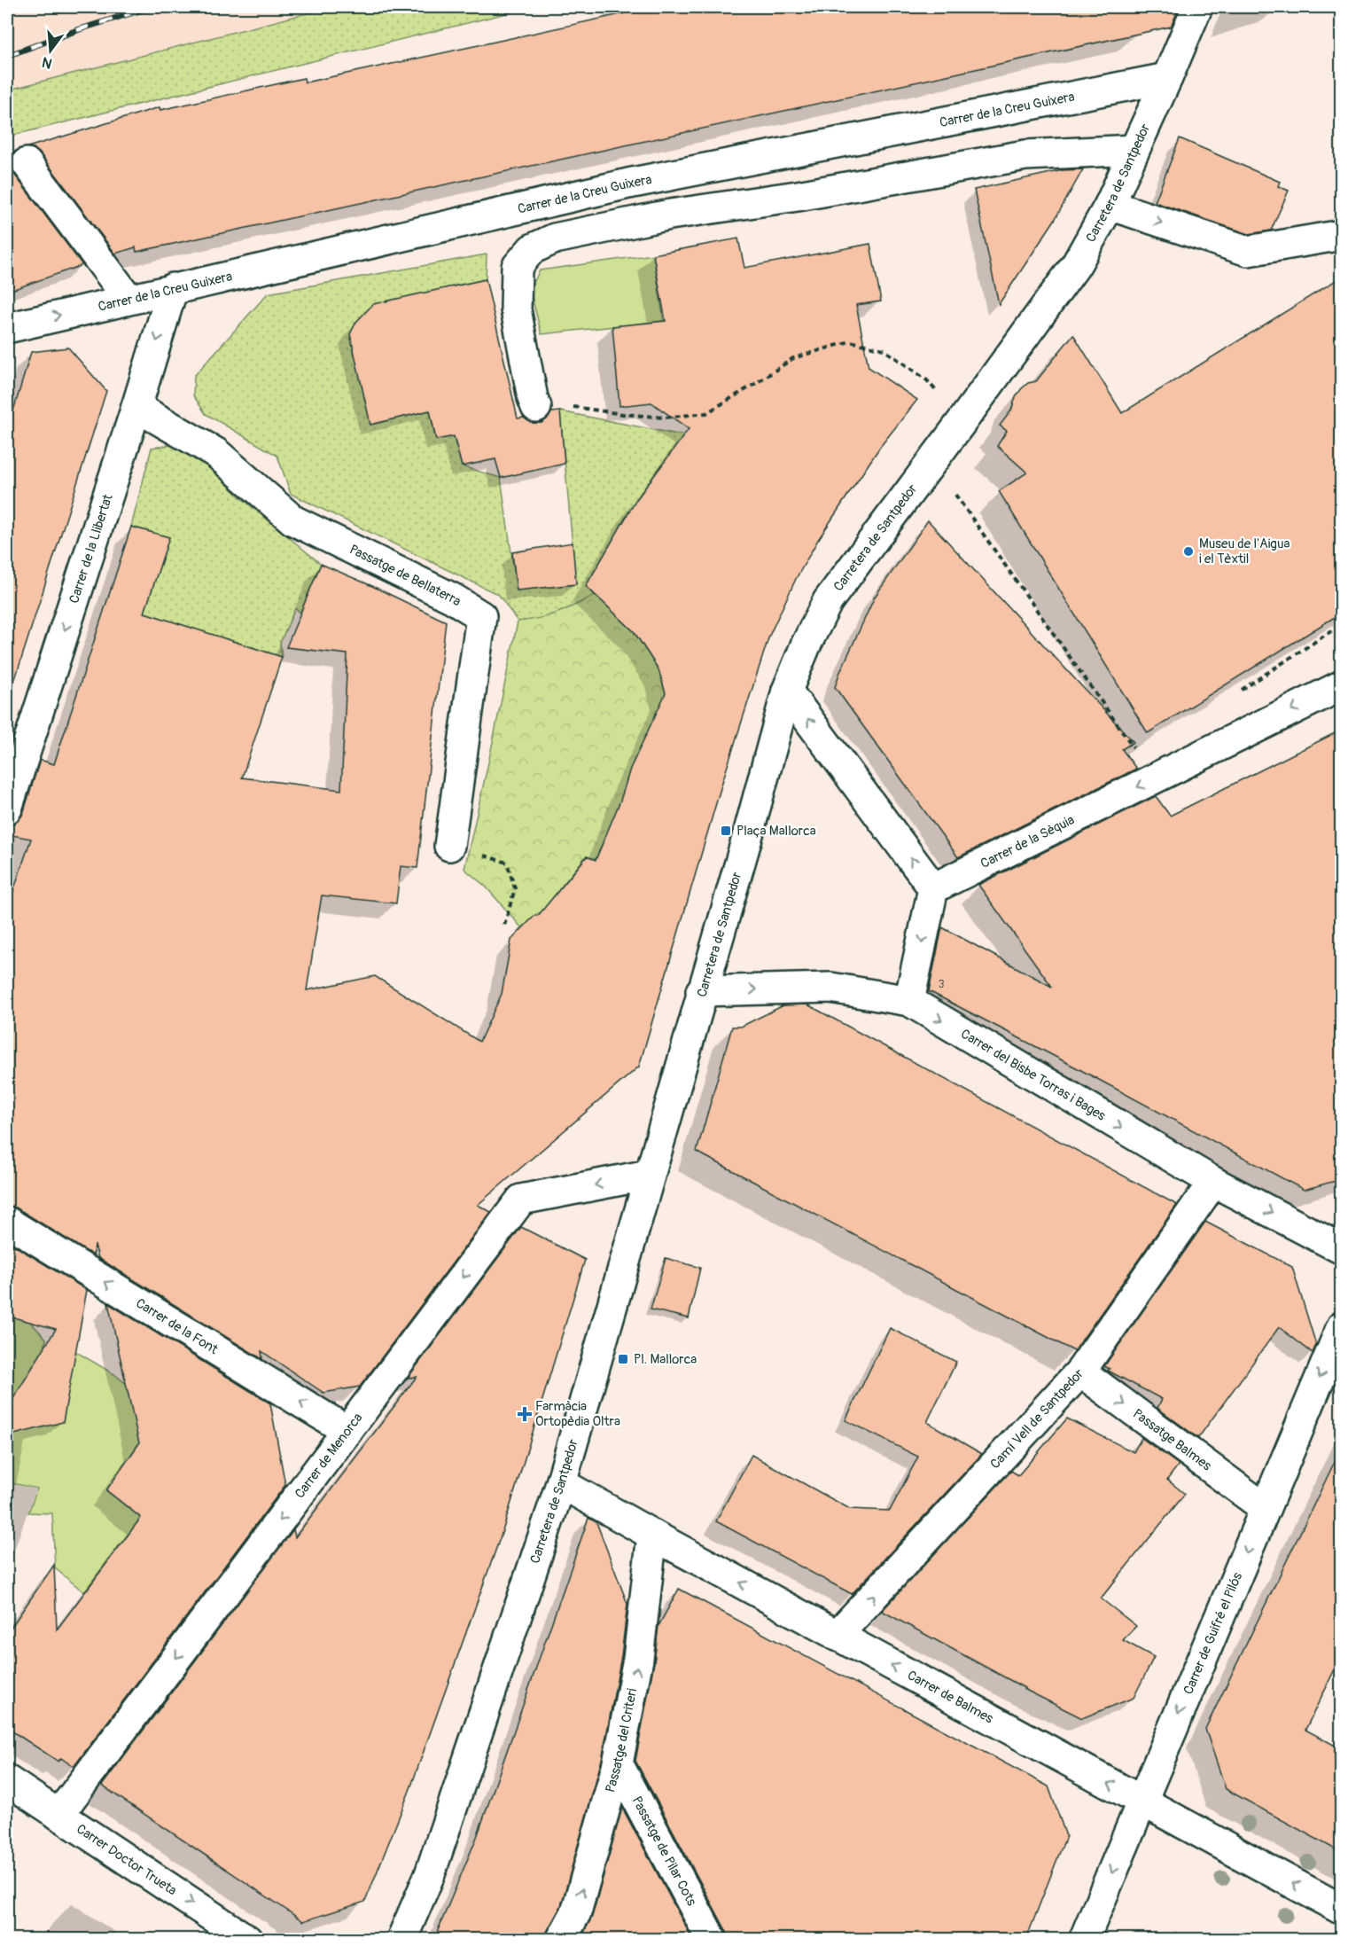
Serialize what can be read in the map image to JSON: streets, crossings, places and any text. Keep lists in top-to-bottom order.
{
  "streets": {
    "street": [
      "Carrer de la Creu Guixera",
      "Carretera de Santpedor",
      "Carrer de la Llibertat",
      "Passatge de Bellaterra",
      "Carrer de la Sèquia",
      "Carrer del Bisbe Torras i Bages",
      "Carrer de la Font",
      "Camí Vell de Santpedor",
      "Passatge Balmes",
      "Carrer de Menorca",
      "Carrer de Guifré el Pilós",
      "Carrer de Balmes",
      "Passatge del Criteri",
      "Passatge de Pilar Cots",
      "Carrer Doctor Trueta"
    ]
  },
  "crossings": [
    ["Carrer de la Creu Guixera", "Carretera de Santpedor"],
    ["Carrer de la Creu Guixera", "Carrer de la Llibertat"],
    ["Carretera de Santpedor", "Carrer del Bisbe Torras i Bages"],
    ["Carretera de Santpedor", "Carrer de Menorca"],
    ["Carretera de Santpedor", "Carrer de Balmes"],
    ["Carrer de la Llibertat", "Passatge de Bellaterra"],
    ["Carrer del Bisbe Torras i Bages", "Camí Vell de Santpedor"],
    ["Carrer de la Font", "Carrer de Menorca"],
    ["Camí Vell de Santpedor", "Passatge Balmes"],
    ["Camí Vell de Santpedor", "Carrer de Balmes"],
    ["Passatge Balmes", "Carrer de Guifré el Pilós"],
    ["Carrer de Menorca", "Carrer Doctor Trueta"],
    ["Carrer de Guifré el Pilós", "Carrer de Balmes"],
    ["Carrer de Balmes", "Passatge del Criteri"],
    ["Passatge del Criteri", "Passatge de Pilar Cots"]
  ],
  "one_way": [
    "Carrer de la Llibertat",
    "Carrer de la Sèquia",
    "Carrer del Bisbe Torras i Bages",
    "Carrer de la Font",
    "Camí Vell de Santpedor",
    "Passatge Balmes",
    "Carrer de Menorca",
    "Carrer de Guifré el Pilós",
    "Carrer de Balmes",
    "Passatge del Criteri",
    "Carrer Doctor Trueta"
  ],
  "places": {
    "other": ["Museu de l'Aigua i el Tèxtil"],
    "transit": ["Plaça Mallorca", "Pl. Mallorca"],
    "health": ["Farmàcia Ortopèdia Oltra"]
  },
  "house_numbers": ["3"],
  "north": "bottom"
}
